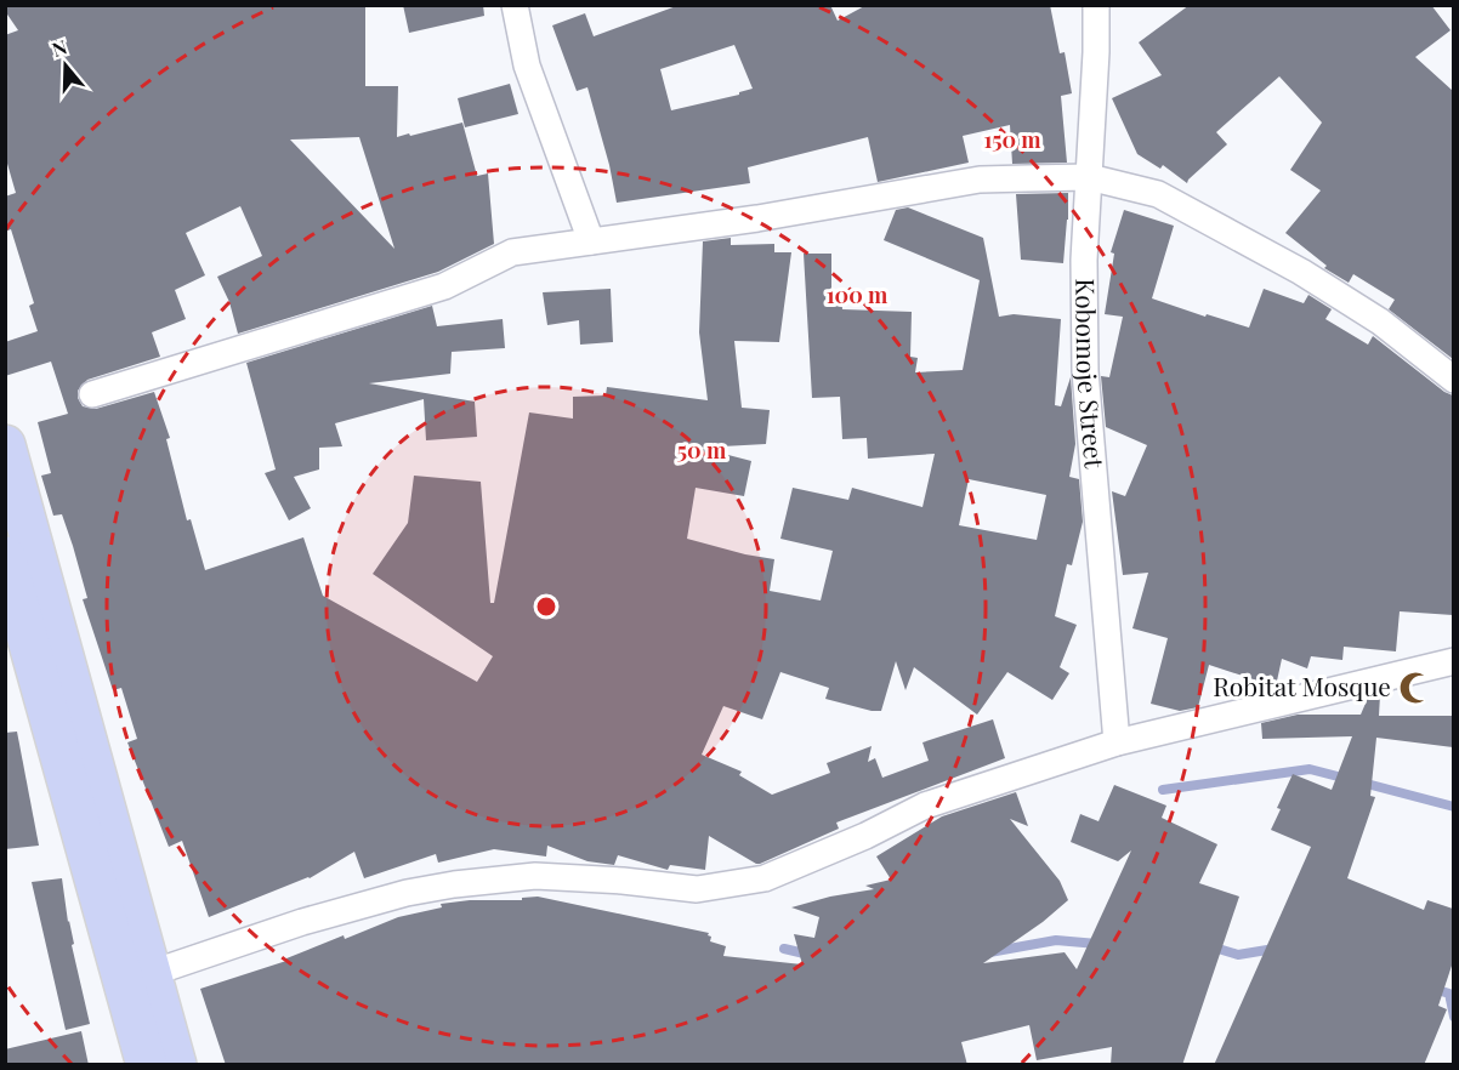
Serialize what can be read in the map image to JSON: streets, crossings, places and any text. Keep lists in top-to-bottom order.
{
  "streets": {
    "street": ["Kobomoje Street"]
  },
  "places": {
    "mosque": ["Robitat Mosque"]
  },
  "north": "top",
  "rings": ["150 m", "100 m", "50 m"]
}
